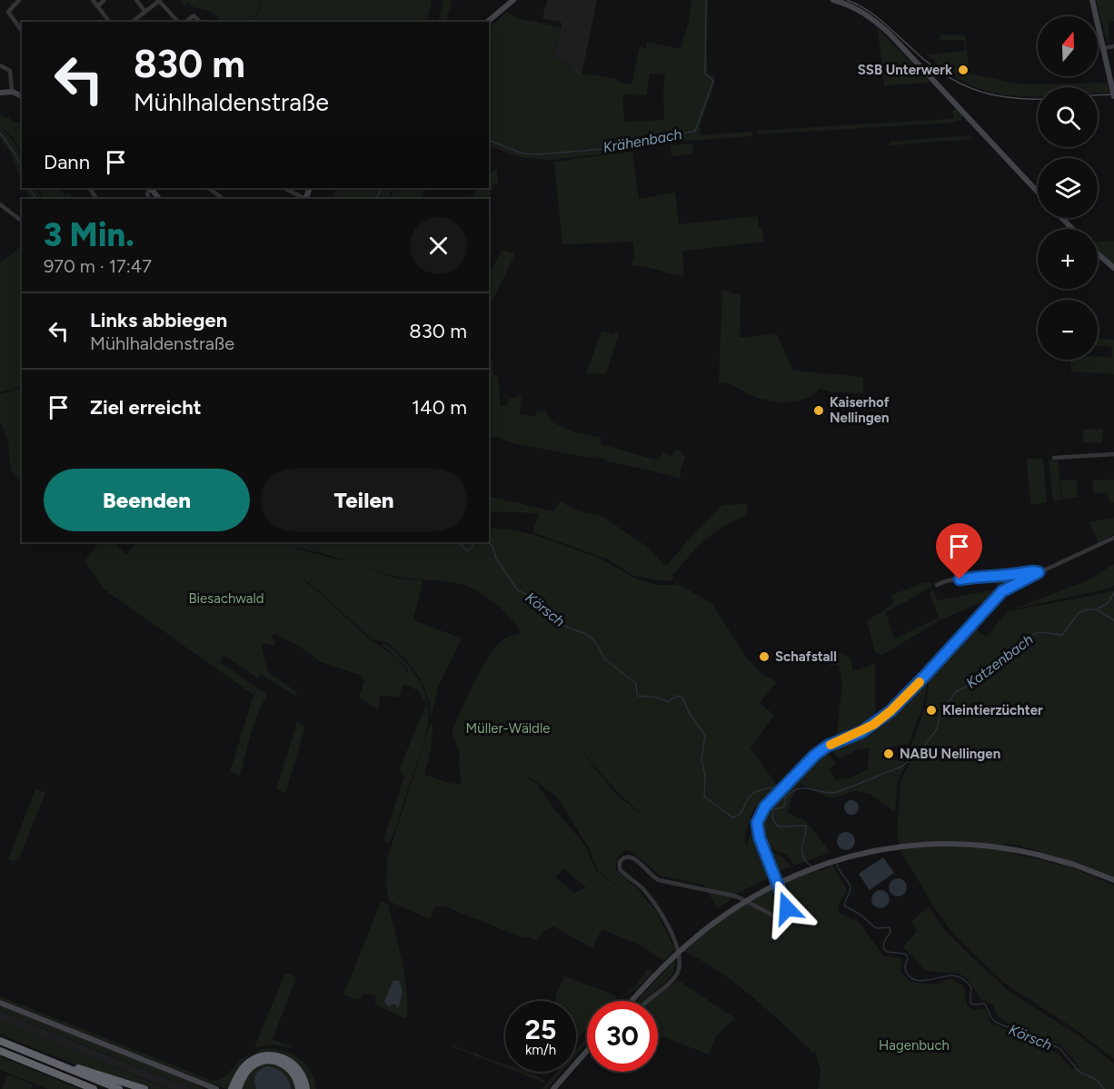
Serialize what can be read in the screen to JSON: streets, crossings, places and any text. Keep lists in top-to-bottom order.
{
  "water": ["Krähenbach", "Körsch", "Katzenbach"],
  "parks": ["Biesachwald", "Müller-Wäldle", "Hagenbuch"],
  "places": [
    "SSB Unterwerk",
    "Kaiserhof Nellingen",
    "Schafstall",
    "Kleintierzüchter",
    "NABU Nellingen"
  ],
  "north": "top",
  "page": {
    "map_buttons": ["+", "−"],
    "turn": ["830 m", "Mühlhaldenstraße"],
    "then": "Dann",
    "heading": ["3 Min.", "970 m · 17:47"],
    "list": [
      {
        "name": "Links abbiegen",
        "note": "Mühlhaldenstraße",
        "value": "830 m"
      },
      {
        "name": "Ziel erreicht",
        "value": "140 m"
      }
    ],
    "buttons": ["Beenden", "Teilen"],
    "speed": "25 km/h",
    "limit": "30"
  }
}
